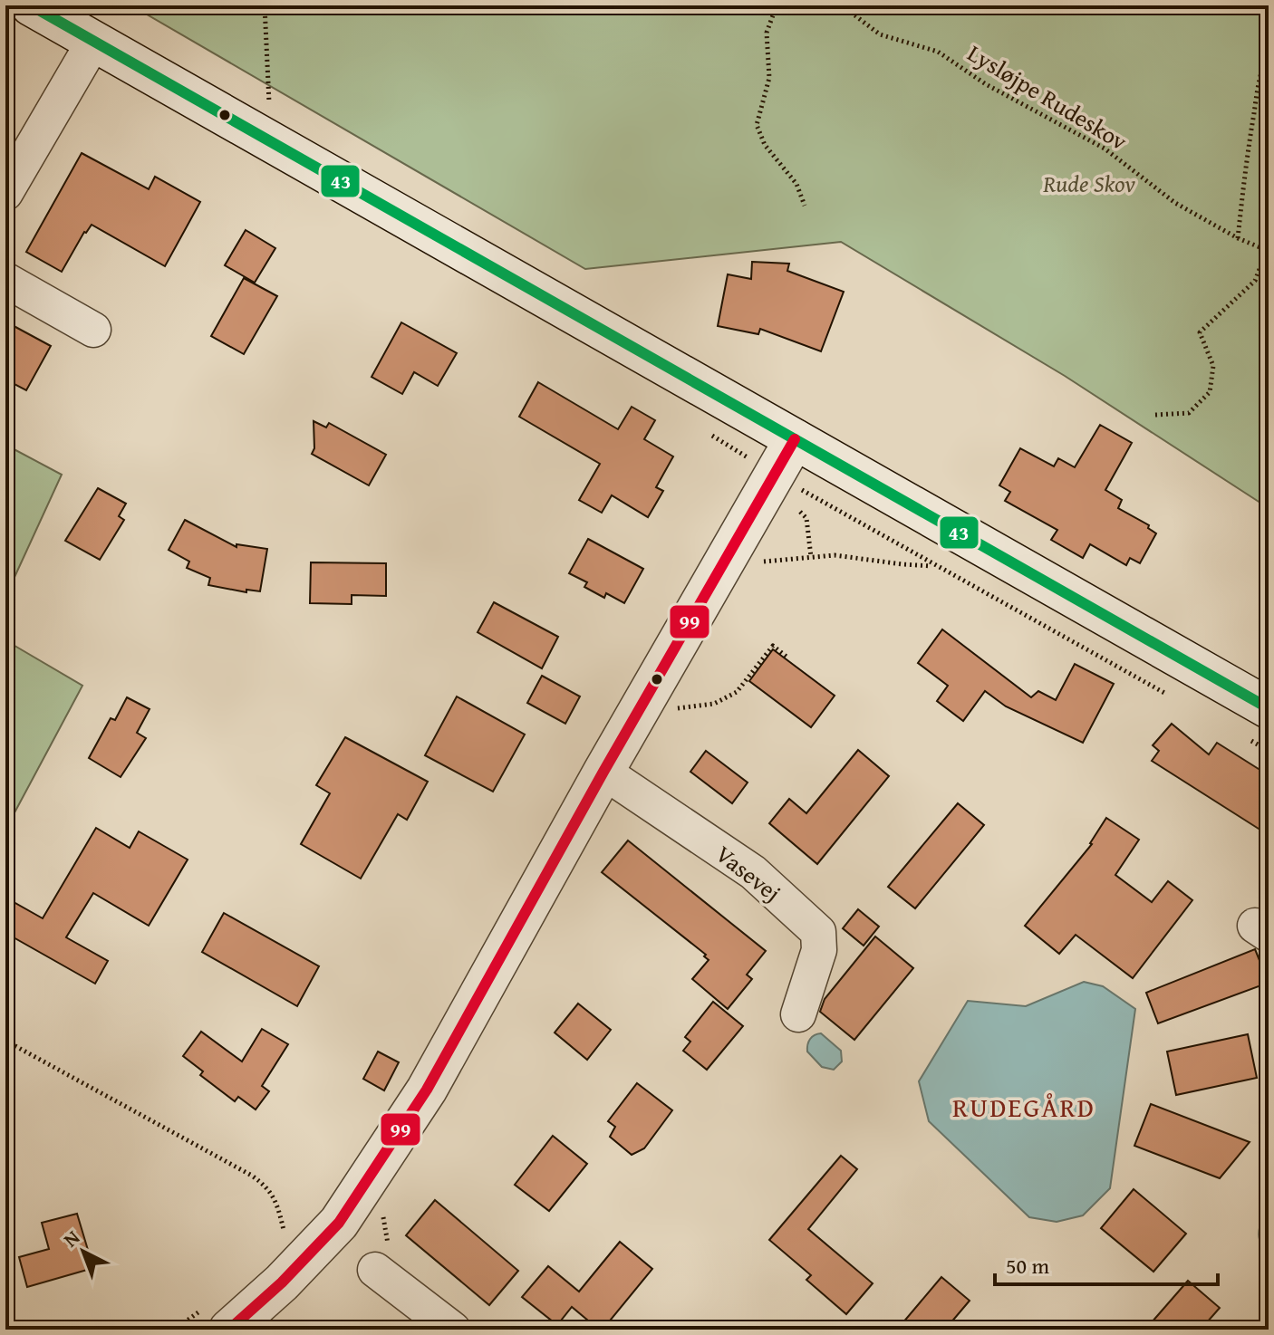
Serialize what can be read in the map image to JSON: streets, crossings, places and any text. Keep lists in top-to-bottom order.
{
  "streets": {
    "street": ["Vasevej"],
    "path": ["Lysløjpe Rudeskov"]
  },
  "districts": ["RUDEGÅRD"],
  "parks": ["Rude Skov"],
  "lines": ["transit line 43", "transit line 99"],
  "scale_bar": "50 m",
  "north": "top left"
}
